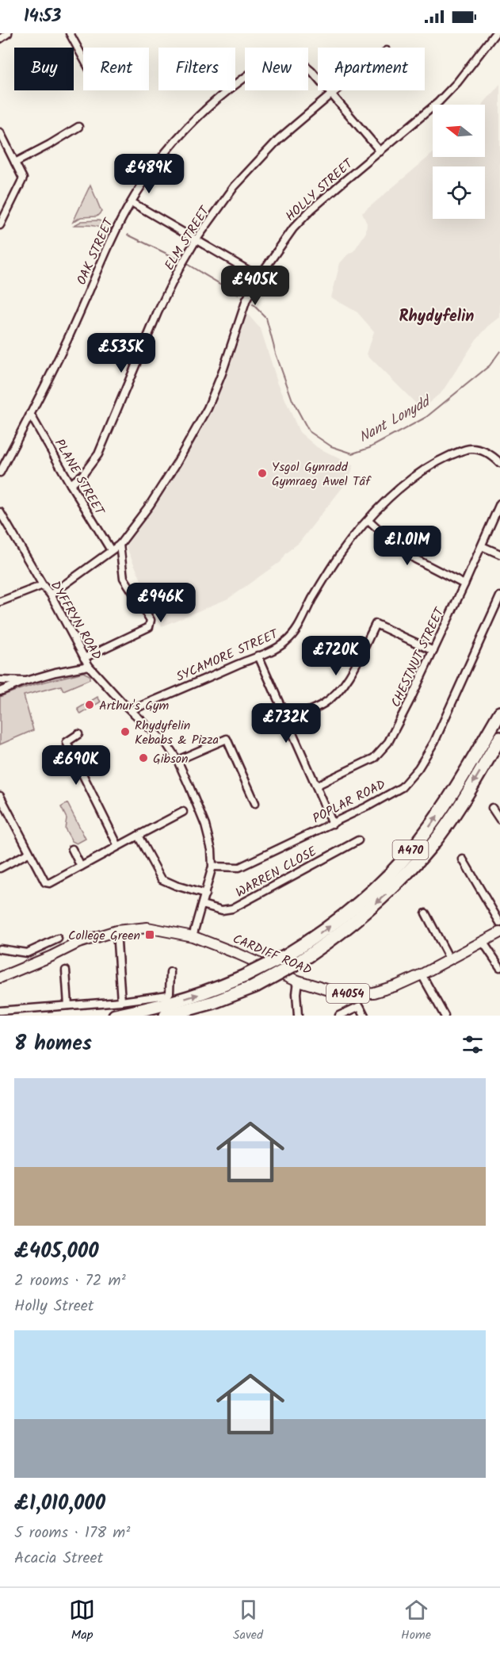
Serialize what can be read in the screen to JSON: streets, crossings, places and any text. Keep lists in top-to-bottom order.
{
  "streets": {
    "highway": ["A470"],
    "main road": ["CARDIFF ROAD", "A4054"],
    "street": [
      "HOLLY STREET",
      "ELM STREET",
      "OAK STREET",
      "PLANE STREET",
      "DYFFRYN ROAD",
      "SYCAMORE STREET",
      "CHESTNUT STREET",
      "POPLAR ROAD",
      "WARREN CLOSE"
    ]
  },
  "crossings": [
    ["HOLLY STREET", "OAK STREET"],
    ["HOLLY STREET", "PLANE STREET"],
    ["HOLLY STREET", "DYFFRYN ROAD"],
    ["ELM STREET", "OAK STREET"],
    ["ELM STREET", "PLANE STREET"],
    ["OAK STREET", "PLANE STREET"],
    ["DYFFRYN ROAD", "SYCAMORE STREET"],
    ["DYFFRYN ROAD", "POPLAR ROAD"],
    ["DYFFRYN ROAD", "WARREN CLOSE"],
    ["DYFFRYN ROAD", "CARDIFF ROAD"],
    ["DYFFRYN ROAD", "A4054"],
    ["CARDIFF ROAD", "A4054"]
  ],
  "districts": ["Rhydyfelin"],
  "water": ["Nant Lonydd"],
  "places": {
    "other": [
      "Ysgol Gynradd Gymraeg Awel Tâf",
      "Arthur's Gym",
      "Rhydyfelin Kebabs & Pizza",
      "Gibson"
    ],
    "transit": ["College Green"]
  },
  "north": "left",
  "page": {
    "status": "14:53",
    "chip": [
      "Buy",
      "Rent",
      "Filters",
      "New",
      "Apartment"
    ],
    "price": [
      "£489K",
      "£405K",
      "£535K",
      "£1.01M",
      "£946K",
      "£720K",
      "£732K",
      "£690K"
    ],
    "heading": "8 homes",
    "list": [
      {
        "name": "£405,000",
        "note": "2 rooms · 72 m² · Holly Street"
      },
      {
        "name": "£1,010,000",
        "note": "5 rooms · 178 m² · Acacia Street"
      }
    ],
    "tabs": ["Map", "Saved", "Home"]
  }
}
